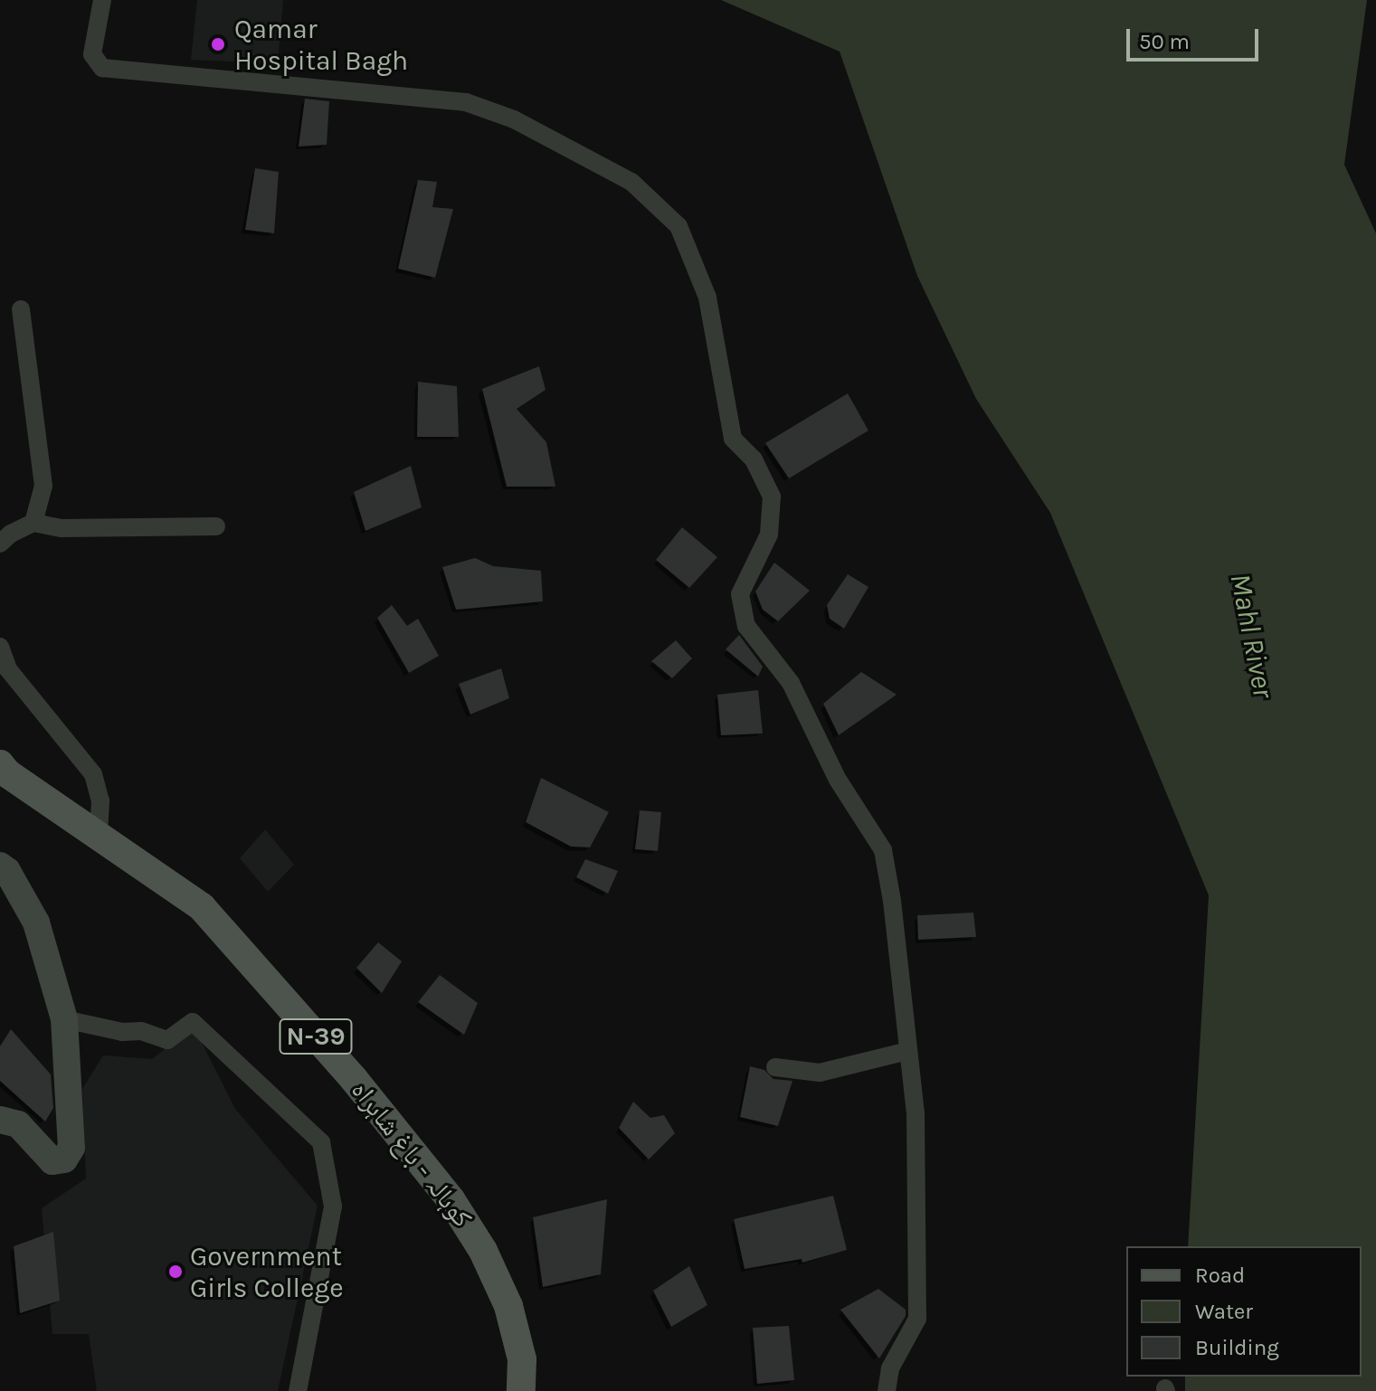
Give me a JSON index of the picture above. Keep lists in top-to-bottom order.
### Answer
{
  "streets": {
    "main road": ["N-39", "کوہالہ - باغ شاہراہ"]
  },
  "water": ["Mahl River"],
  "places": ["Qamar Hospital Bagh", "Government Girls College"],
  "legend": ["Road", "Water", "Building"],
  "scale_bar": "50 m"
}
